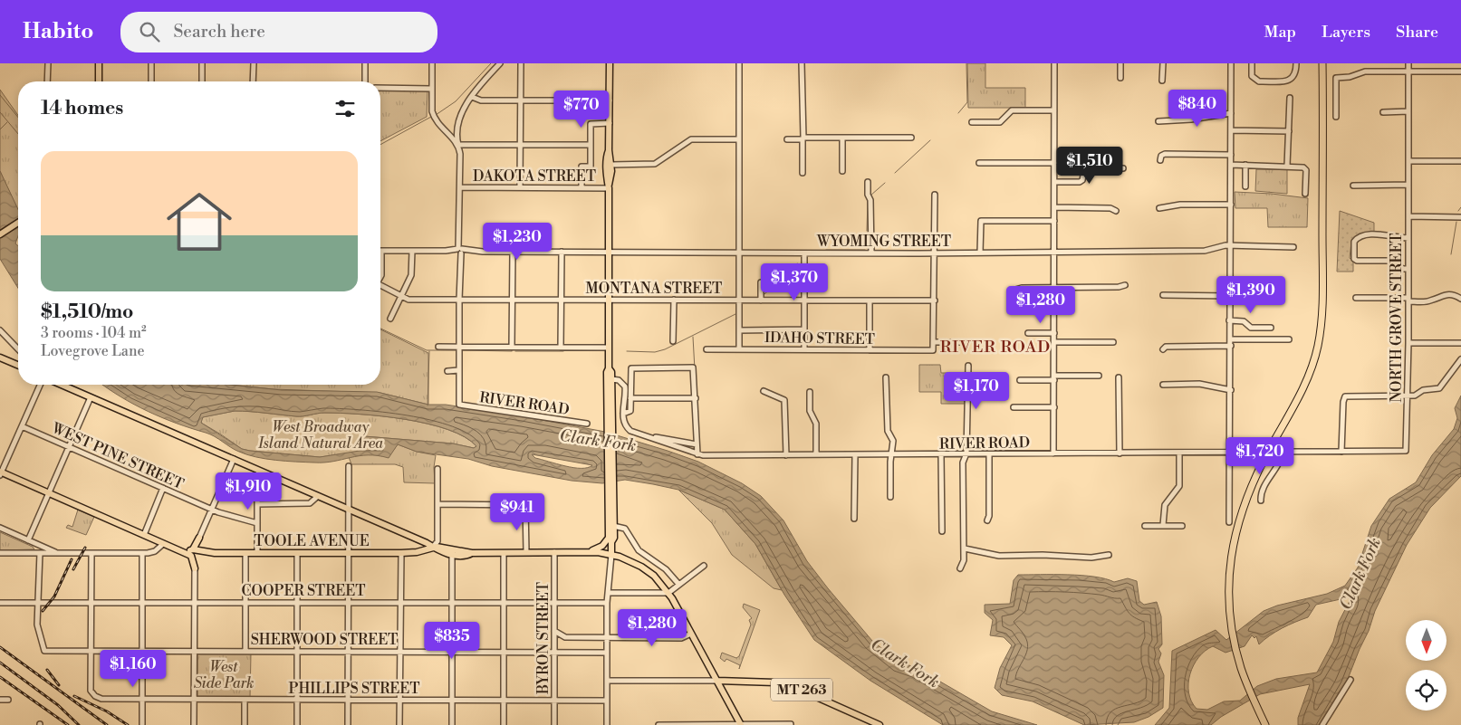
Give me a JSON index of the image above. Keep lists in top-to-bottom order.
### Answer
{
  "streets": {
    "main road": ["TOOLE AVENUE", "MT 263"],
    "street": [
      "DAKOTA STREET",
      "WYOMING STREET",
      "MONTANA STREET",
      "NORTH GROVE STREET",
      "IDAHO STREET",
      "RIVER ROAD",
      "WEST PINE STREET",
      "COOPER STREET",
      "BYRON STREET",
      "SHERWOOD STREET",
      "PHILLIPS STREET"
    ]
  },
  "crossings": [
    ["WYOMING STREET", "MONTANA STREET"],
    ["NORTH GROVE STREET", "RIVER ROAD"],
    ["COOPER STREET", "BYRON STREET"],
    ["COOPER STREET", "SHERWOOD STREET"],
    ["BYRON STREET", "SHERWOOD STREET"],
    ["BYRON STREET", "PHILLIPS STREET"],
    ["SHERWOOD STREET", "PHILLIPS STREET"]
  ],
  "districts": ["RIVER ROAD"],
  "water": ["Clark Fork"],
  "parks": ["West Broadway Island Natural Area", "West Side Park"],
  "north": "bottom",
  "page": {
    "header": "Habito",
    "search": "Search here",
    "nav": ["Map", "Layers", "Share"],
    "heading": "14 homes",
    "price": [
      "$840",
      "$770",
      "$1,510",
      "$1,230",
      "$1,370",
      "$1,390",
      "$1,280",
      "$1,170",
      "$1,720",
      "$1,910",
      "$941",
      "$1,280",
      "$835",
      "$1,160"
    ],
    "list": [
      {
        "name": "$1,510/mo",
        "note": "3 rooms · 104 m² · Lovegrove Lane"
      }
    ]
  }
}
